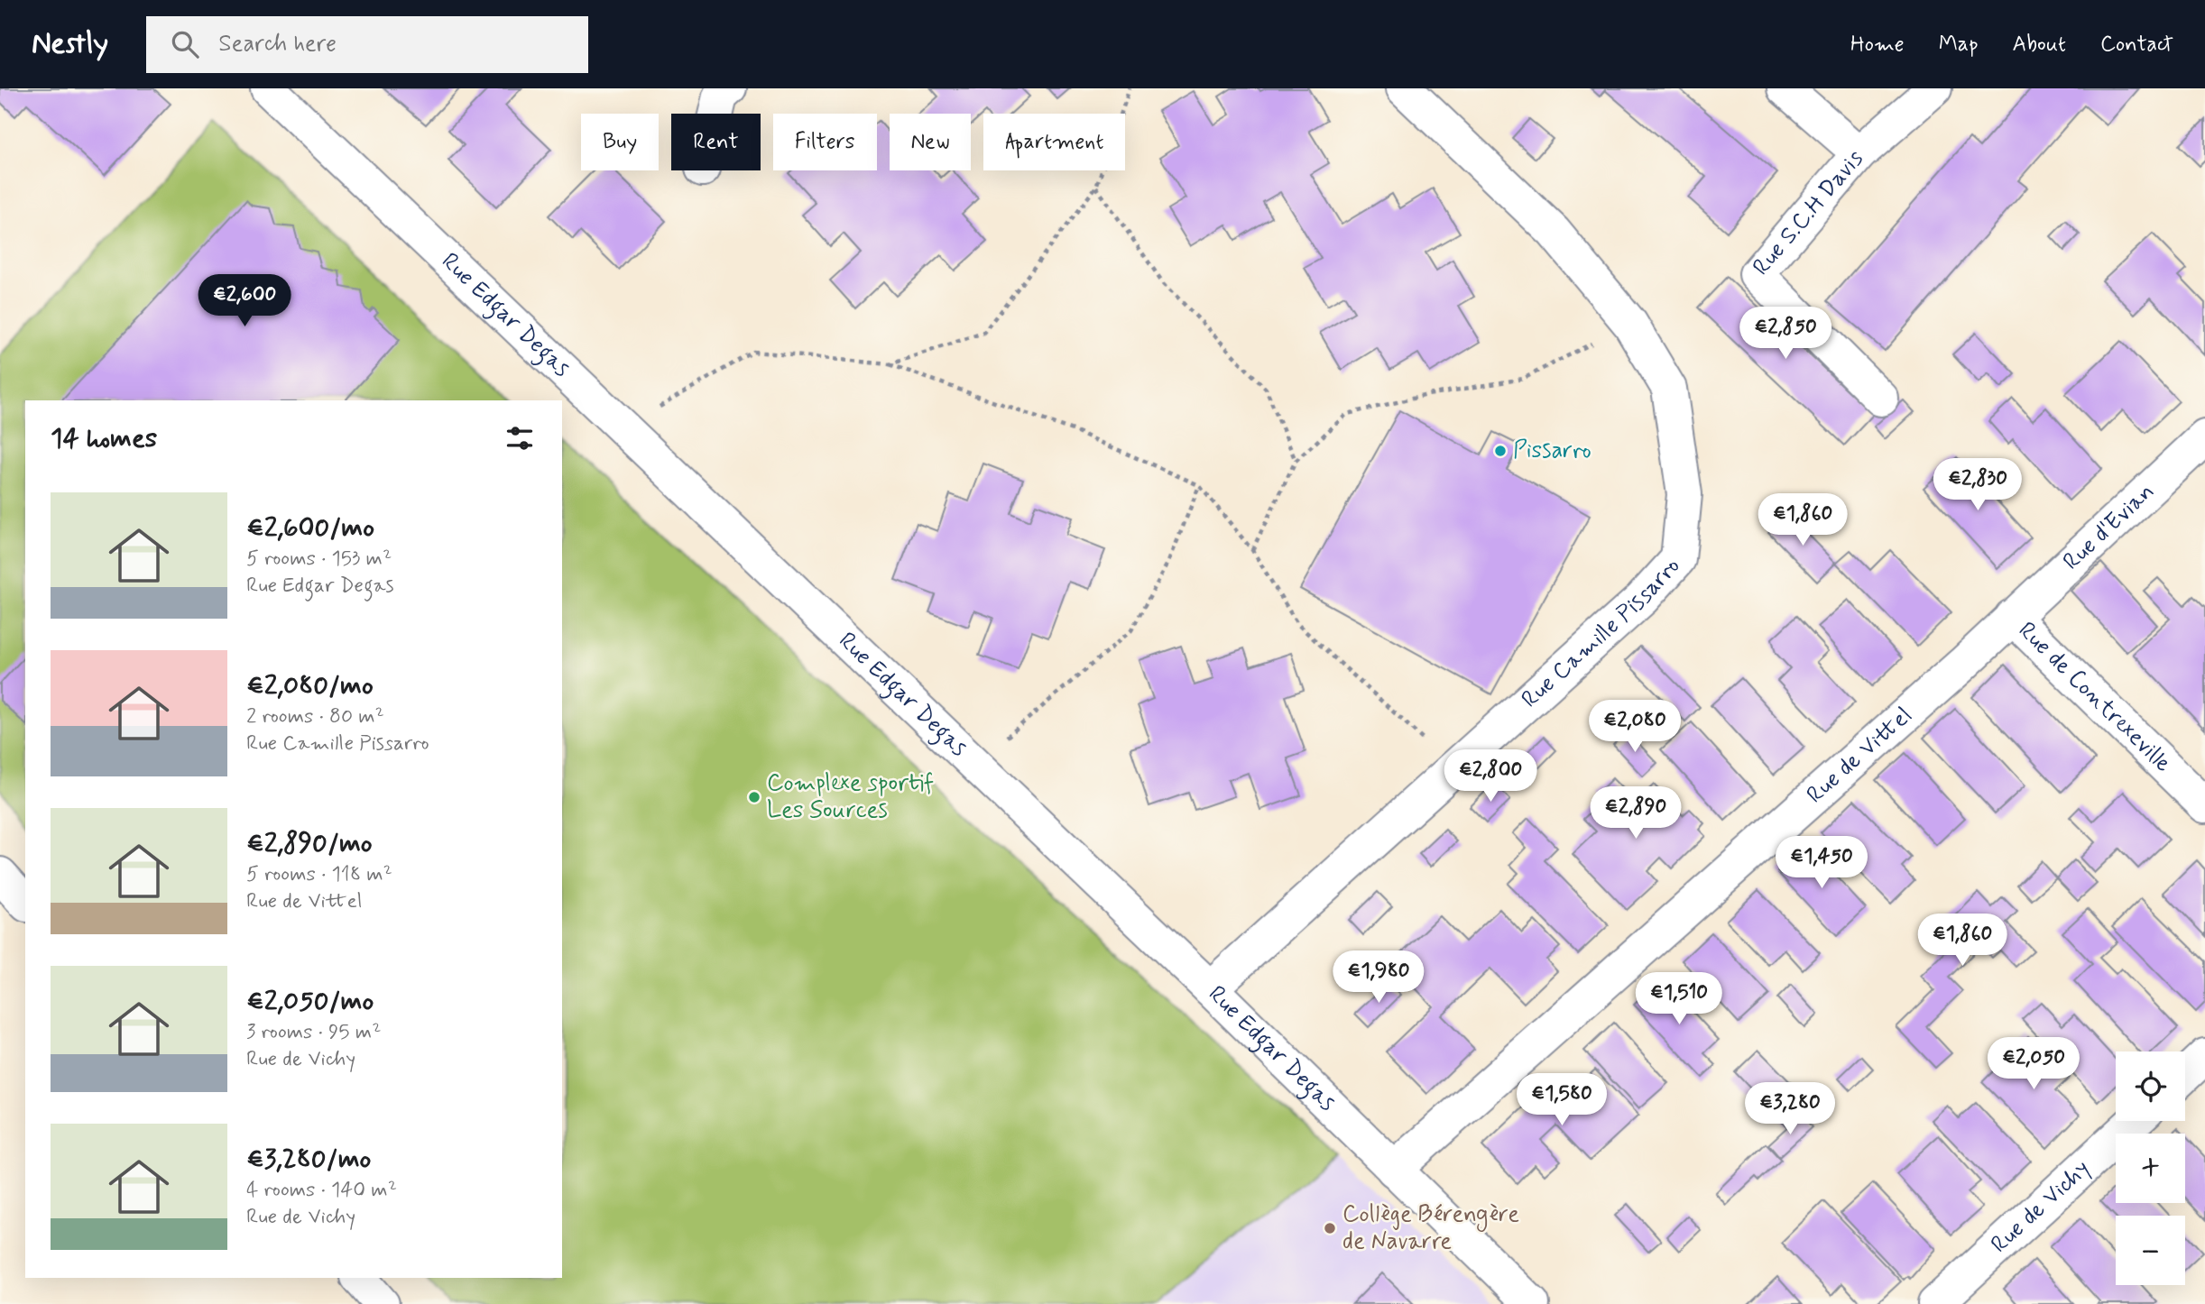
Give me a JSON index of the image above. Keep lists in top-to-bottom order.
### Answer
{
  "streets": {
    "street": [
      "Rue S.C.H Davis",
      "Rue Edgar Degas",
      "Rue d'Evian",
      "Rue Camille Pissarro",
      "Rue de Contrexeville",
      "Rue de Vittel",
      "Rue de Vichy"
    ]
  },
  "crossings": [
    ["Rue Edgar Degas", "Rue Camille Pissarro"],
    ["Rue Edgar Degas", "Rue de Vittel"],
    ["Rue d'Evian", "Rue de Contrexeville"],
    ["Rue d'Evian", "Rue de Vittel"],
    ["Rue de Contrexeville", "Rue de Vittel"]
  ],
  "places": ["Pissarro", "Complexe sportif Les Sources", "Collège Bérengère de Navarre"],
  "page": {
    "header": "Nestly",
    "search": "Search here",
    "nav": [
      "Home",
      "Map",
      "About",
      "Contact"
    ],
    "chip": [
      "Buy",
      "Rent",
      "Filters",
      "New",
      "Apartment"
    ],
    "price": [
      "€2,600",
      "€2,850",
      "€2,830",
      "€1,860",
      "€2,080",
      "€2,800",
      "€2,890",
      "€1,450",
      "€1,860",
      "€1,980",
      "€1,510",
      "€2,050",
      "€1,580",
      "€3,280"
    ],
    "heading": "14 homes",
    "list": [
      {
        "name": "€2,600/mo",
        "note": "5 rooms · 153 m² · Rue Edgar Degas"
      },
      {
        "name": "€2,080/mo",
        "note": "2 rooms · 80 m² · Rue Camille Pissarro"
      },
      {
        "name": "€2,890/mo",
        "note": "5 rooms · 118 m² · Rue de Vittel"
      },
      {
        "name": "€2,050/mo",
        "note": "3 rooms · 95 m² · Rue de Vichy"
      },
      {
        "name": "€3,280/mo",
        "note": "4 rooms · 140 m² · Rue de Vichy"
      }
    ],
    "map_buttons": ["+", "−"]
  }
}
